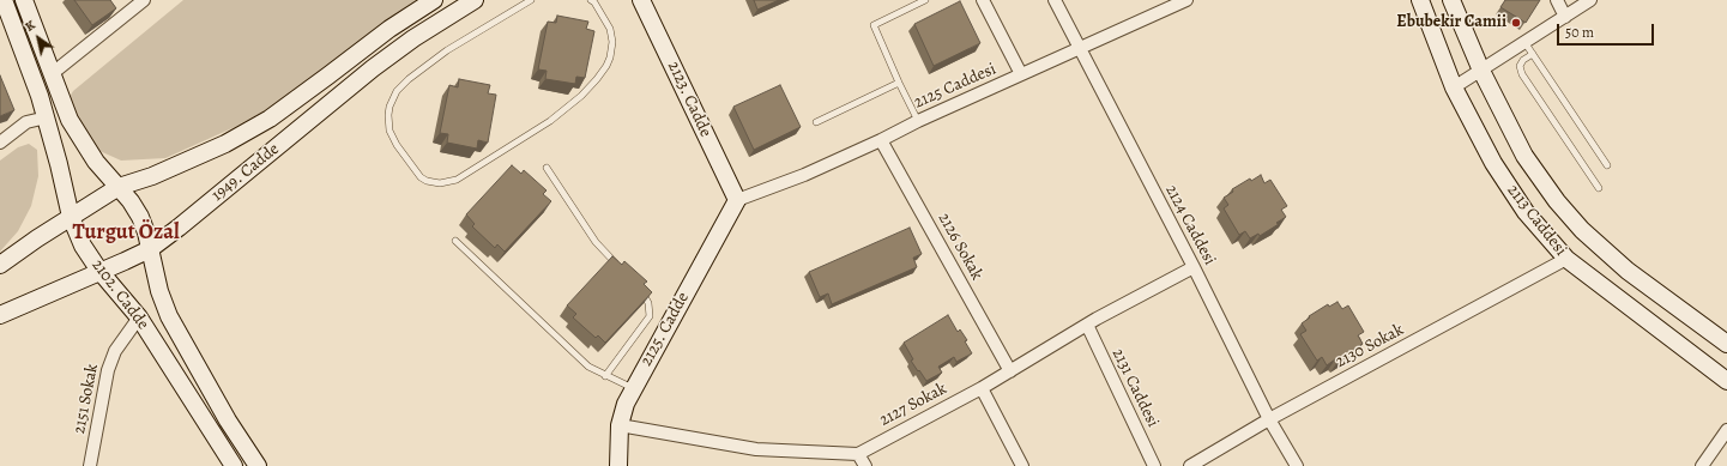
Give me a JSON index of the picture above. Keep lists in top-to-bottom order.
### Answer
{
  "streets": {
    "street": [
      "2125 Caddesi",
      "2123. Cadde",
      "1949. Cadde",
      "2113 Caddesi",
      "2124 Caddesi",
      "2126 Sokak",
      "2102. Cadde",
      "2125. Cadde",
      "2130 Sokak",
      "2131 Caddesi",
      "2151 Sokak",
      "2127 Sokak"
    ]
  },
  "crossings": [
    ["2125 Caddesi", "2123. Cadde"],
    ["2125 Caddesi", "2124 Caddesi"],
    ["2125 Caddesi", "2126 Sokak"],
    ["2125 Caddesi", "2125. Cadde"],
    ["2123. Cadde", "2125. Cadde"],
    ["1949. Cadde", "2102. Cadde"],
    ["2113 Caddesi", "2130 Sokak"],
    ["2124 Caddesi", "2130 Sokak"],
    ["2124 Caddesi", "2127 Sokak"],
    ["2126 Sokak", "2127 Sokak"],
    ["2102. Cadde", "2151 Sokak"],
    ["2131 Caddesi", "2127 Sokak"]
  ],
  "districts": ["Turgut Özal"],
  "places": ["Ebubekir Camii"],
  "scale_bar": "50 m",
  "north": "top left"
}
